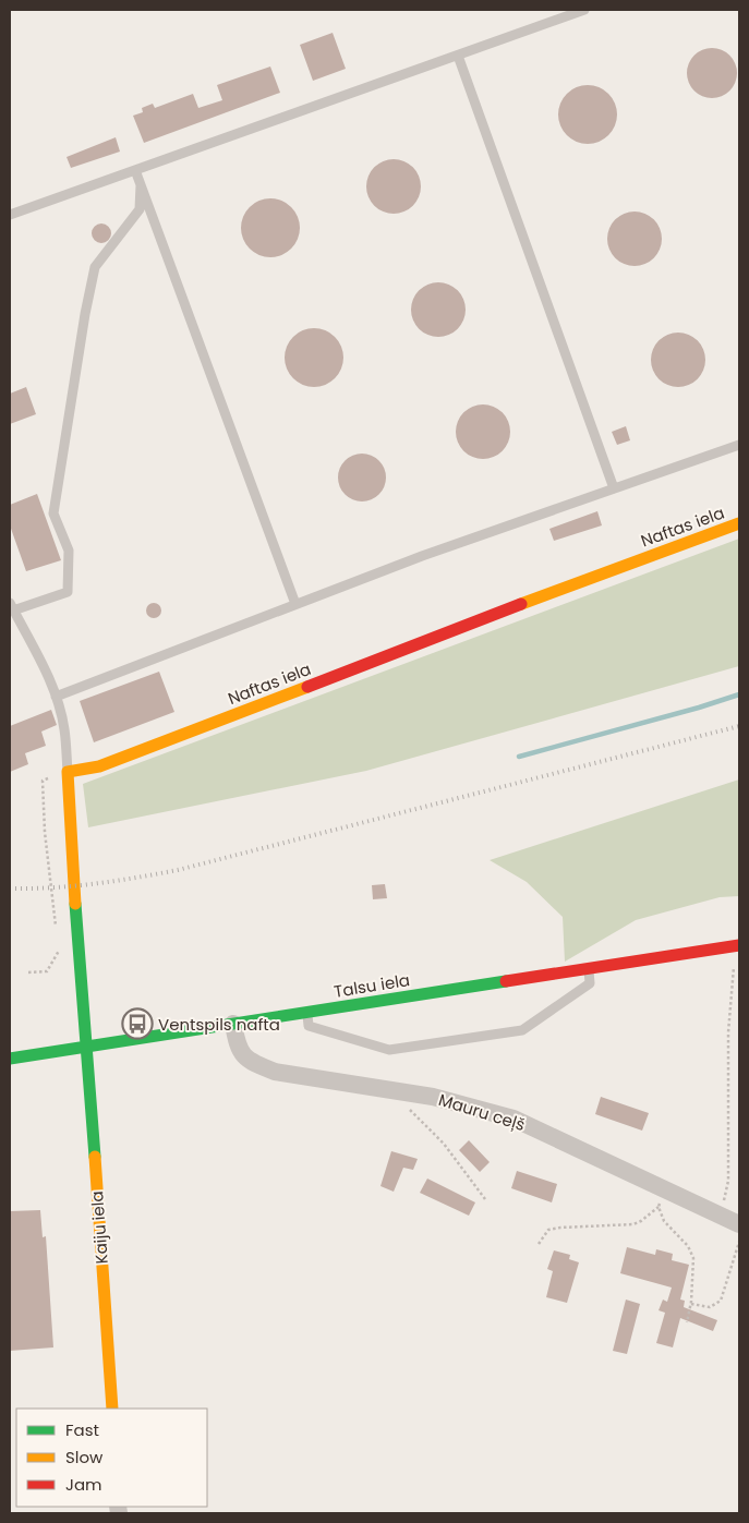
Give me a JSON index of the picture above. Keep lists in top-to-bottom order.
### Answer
{
  "streets": {
    "street": [
      "Naftas iela",
      "Talsu iela",
      "Mauru ceļš",
      "Kaiju iela"
    ]
  },
  "crossings": [
    ["Talsu iela", "Mauru ceļš"],
    ["Talsu iela", "Kaiju iela"]
  ],
  "places": {
    "bus stop": ["Ventspils nafta"]
  },
  "legend": ["Fast", "Slow", "Jam"]
}
